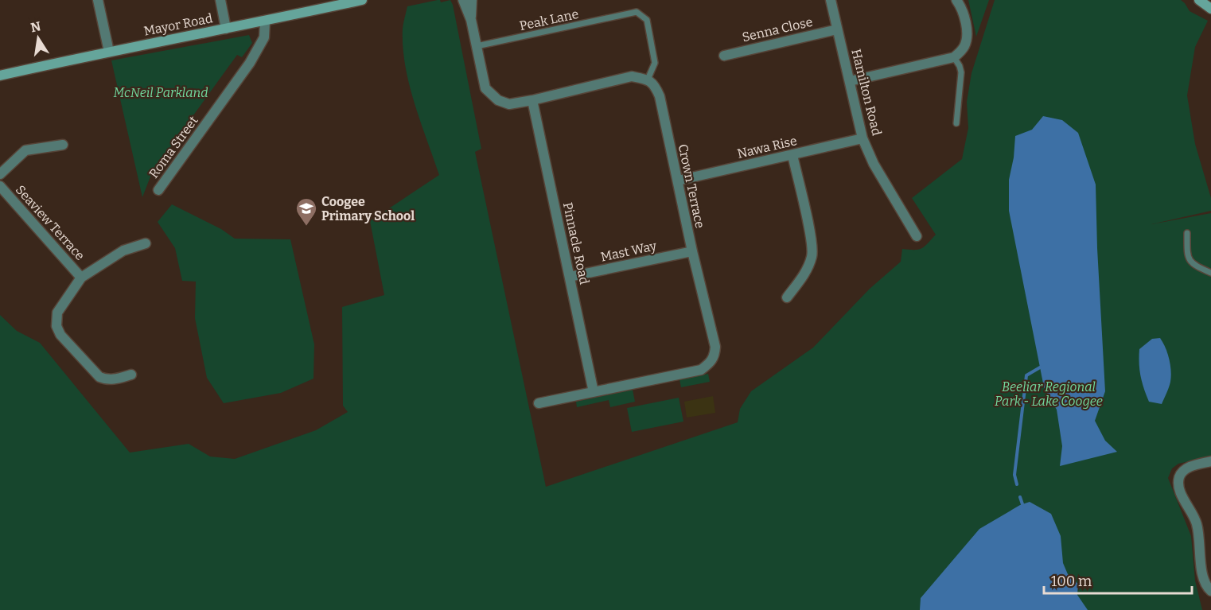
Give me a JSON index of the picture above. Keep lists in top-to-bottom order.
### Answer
{
  "streets": {
    "main road": ["Mayor Road"],
    "street": [
      "Senna Close",
      "Hamilton Road",
      "Roma Street",
      "Nawa Rise",
      "Crown Terrace",
      "Seaview Terrace",
      "Pinnacle Road",
      "Mast Way"
    ],
    "lane": ["Peak Lane"]
  },
  "crossings": [
    ["Peak Lane", "Crown Terrace"],
    ["Mayor Road", "Roma Street"],
    ["Senna Close", "Hamilton Road"],
    ["Hamilton Road", "Nawa Rise"],
    ["Nawa Rise", "Crown Terrace"],
    ["Crown Terrace", "Pinnacle Road"],
    ["Crown Terrace", "Mast Way"],
    ["Pinnacle Road", "Mast Way"]
  ],
  "parks": ["McNeil Parkland", "Beeliar Regional Park - Lake Coogee"],
  "places": {
    "school or university": ["Coogee Primary School"]
  },
  "scale_bar": "100 m",
  "north": "top"
}
